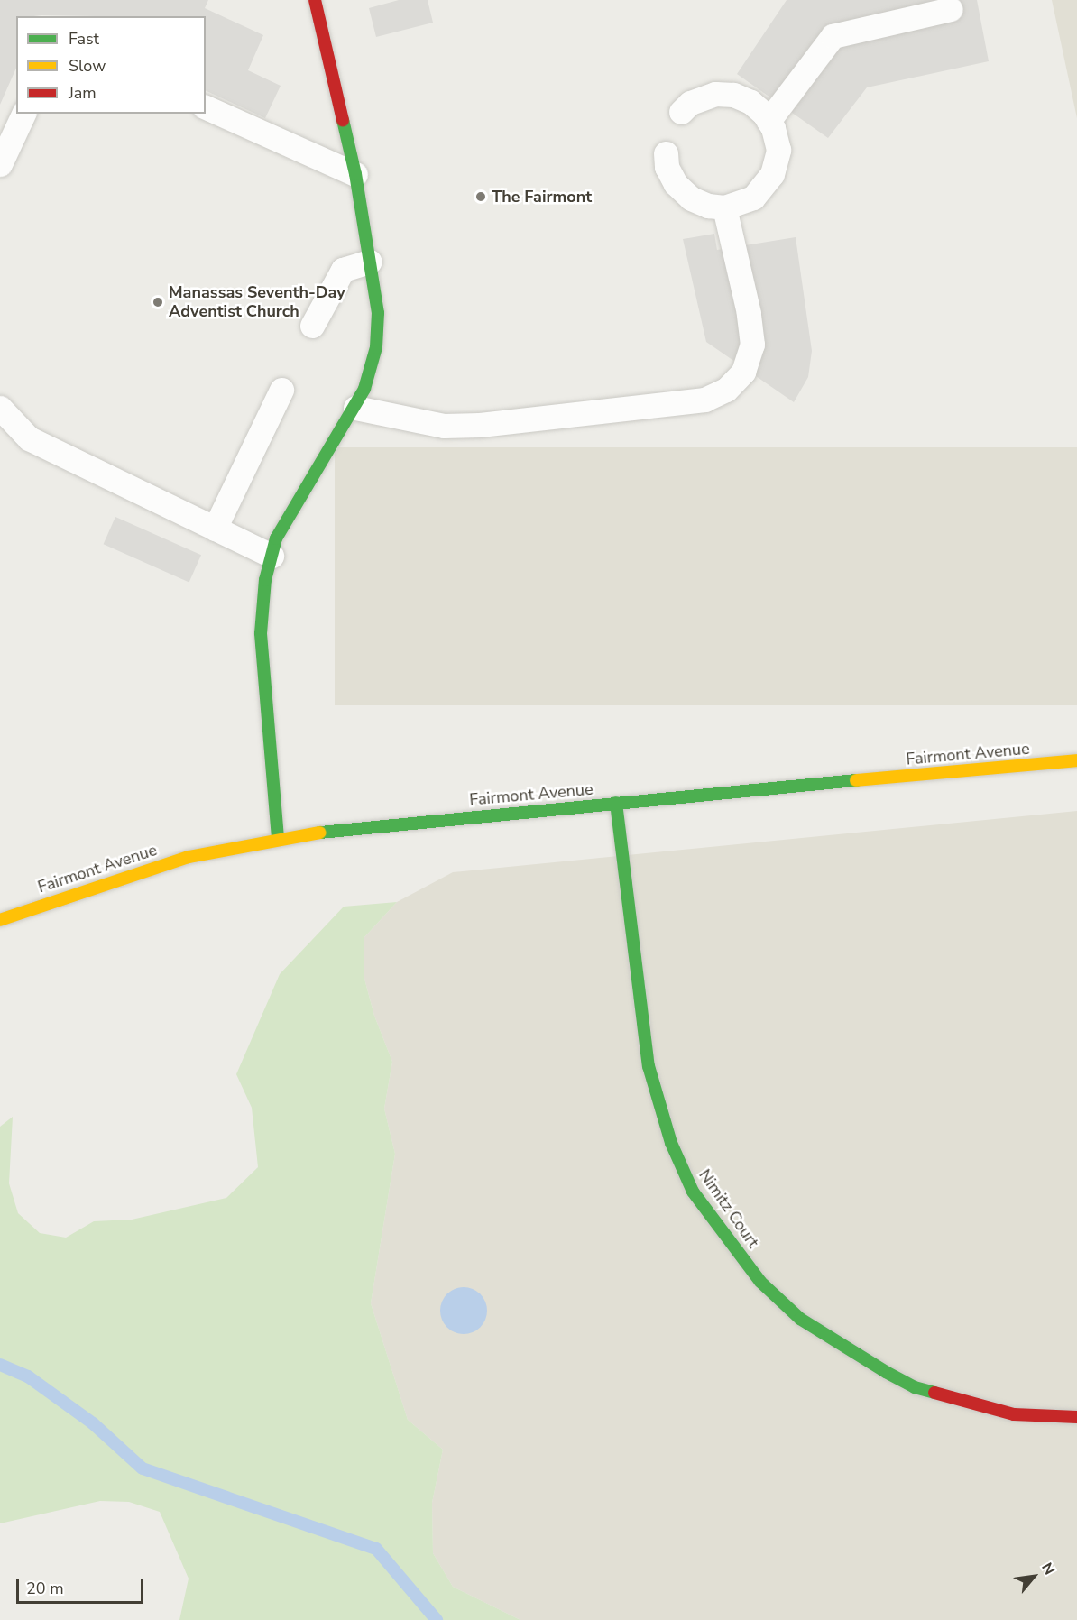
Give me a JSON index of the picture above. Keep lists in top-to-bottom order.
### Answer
{
  "streets": {
    "street": ["Fairmont Avenue", "Nimitz Court"]
  },
  "crossings": [
    ["Fairmont Avenue", "Nimitz Court"]
  ],
  "places": ["The Fairmont", "Manassas Seventh-Day Adventist Church"],
  "legend": ["Fast", "Slow", "Jam"],
  "scale_bar": "20 m",
  "north": "top right"
}
